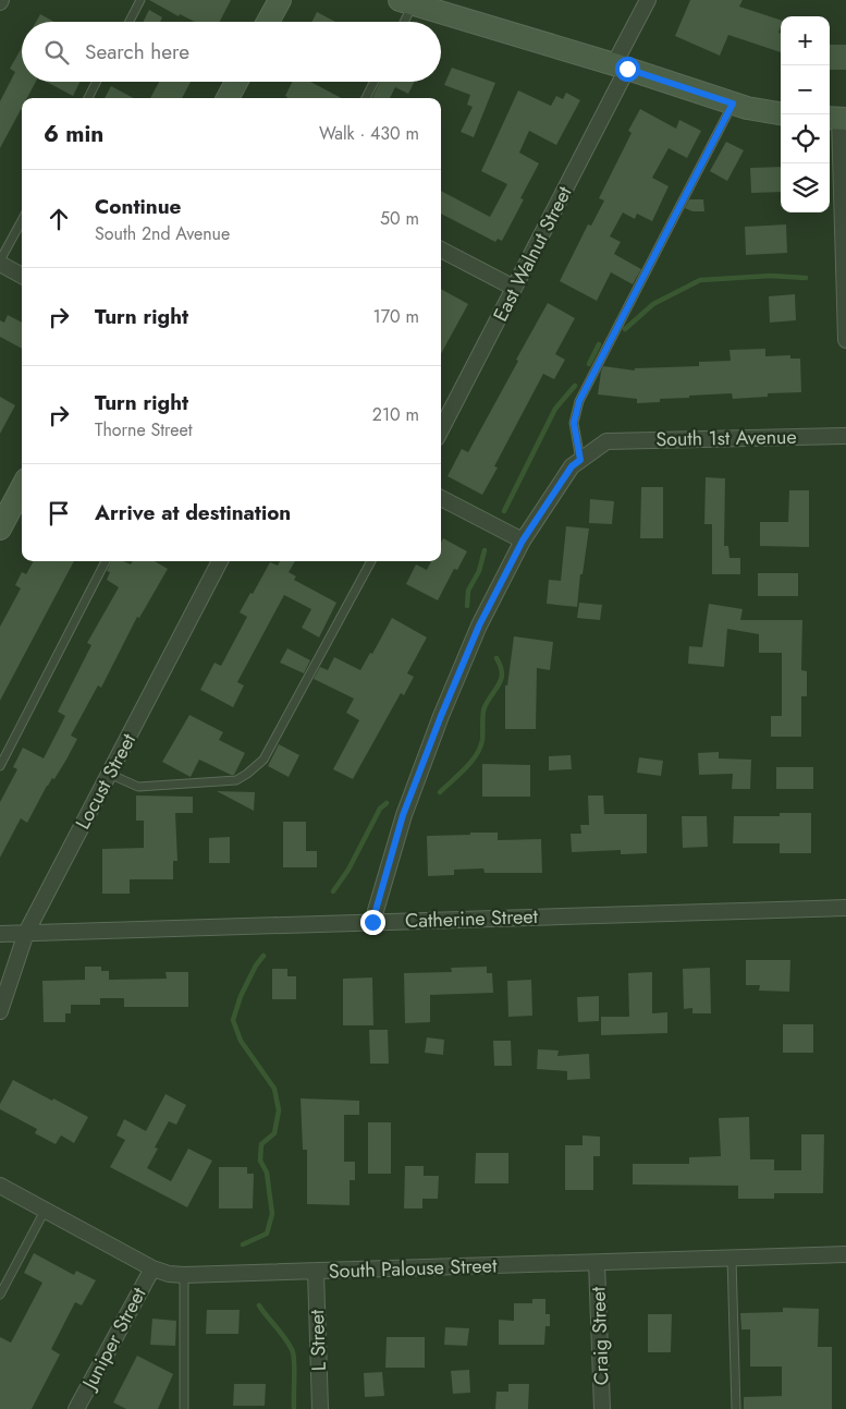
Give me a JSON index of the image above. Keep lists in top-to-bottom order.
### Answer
{
  "streets": {
    "street": [
      "East Walnut Street",
      "South 1st Avenue",
      "Locust Street",
      "Catherine Street",
      "South Palouse Street",
      "Craig Street",
      "Juniper Street",
      "L Street"
    ]
  },
  "crossings": [
    ["Locust Street", "Catherine Street"],
    ["South Palouse Street", "Craig Street"],
    ["South Palouse Street", "Juniper Street"],
    ["South Palouse Street", "L Street"]
  ],
  "page": {
    "map_buttons": ["+", "−"],
    "search": "Search here",
    "heading": ["6 min", "Walk · 430 m"],
    "list": [
      ["Continue", "South 2nd Avenue", "50 m"],
      ["Turn right", "170 m"],
      ["Turn right", "Thorne Street", "210 m"],
      "Arrive at destination"
    ]
  }
}
